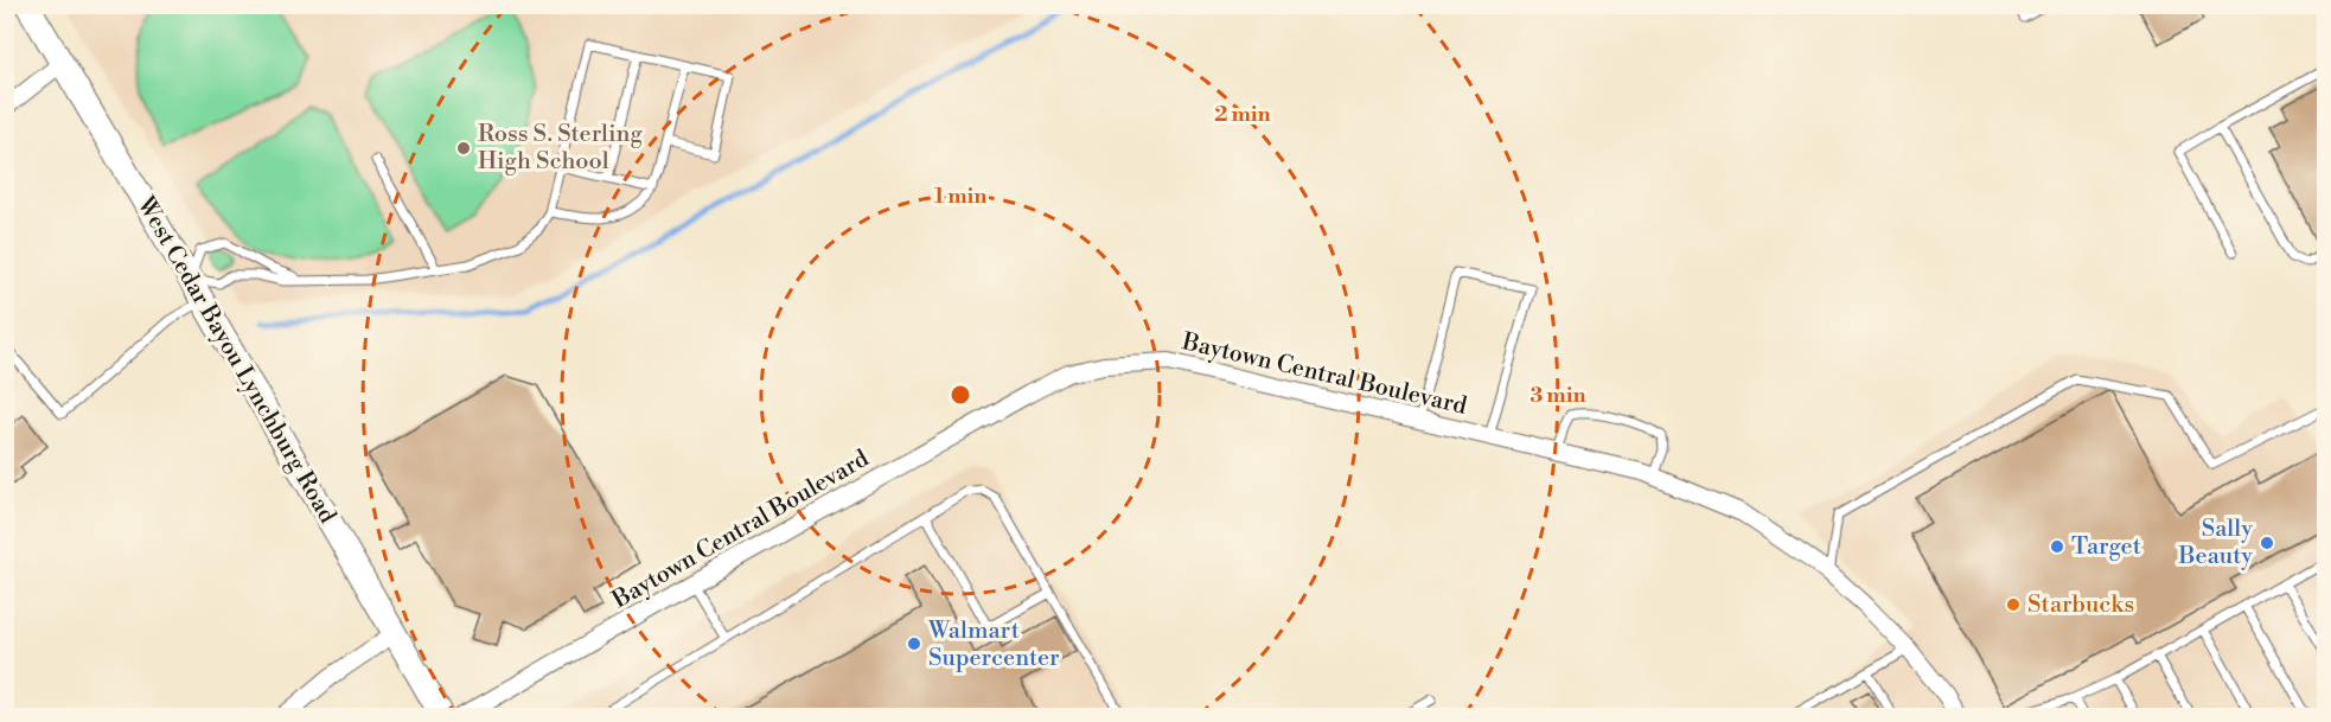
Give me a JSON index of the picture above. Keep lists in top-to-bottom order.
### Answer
{
  "streets": {
    "main road": ["West Cedar Bayou Lynchburg Road"],
    "street": ["Baytown Central Boulevard"]
  },
  "places": [
    "Ross S. Sterling High School",
    "Sally Beauty",
    "Target",
    "Starbucks",
    "Walmart Supercenter"
  ],
  "rings": ["2 min", "1 min", "3 min"]
}
